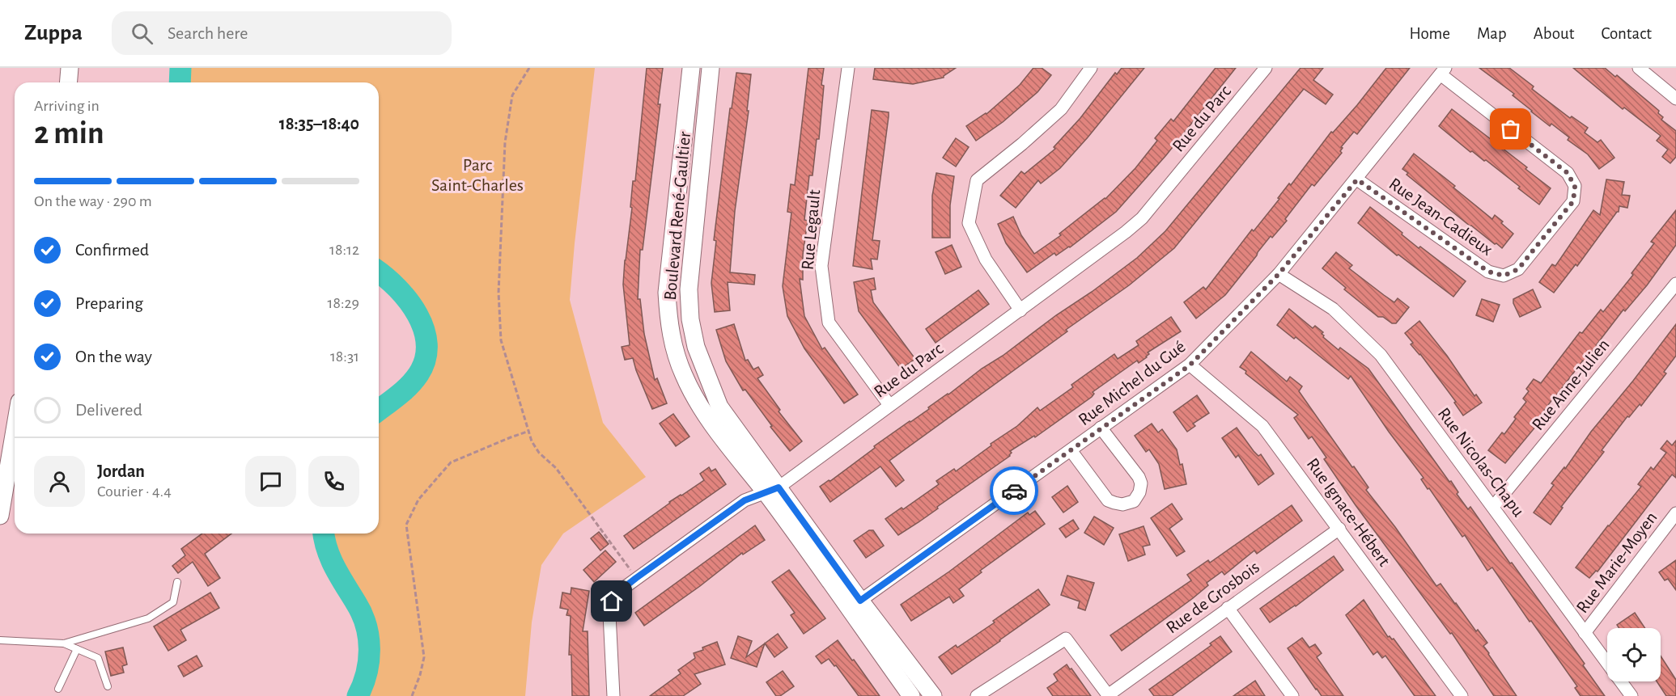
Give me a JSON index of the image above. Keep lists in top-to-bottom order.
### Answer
{
  "streets": {
    "street": [
      "Rue du Parc",
      "Boulevard René-Gaultier",
      "Rue Jean-Cadieux",
      "Rue Legault",
      "Rue Michel du Gué",
      "Rue Anne-Julien",
      "Rue Nicolas-Chapu",
      "Rue Ignace-Hébert",
      "Rue Marie-Moyen",
      "Rue de Grosbois"
    ]
  },
  "crossings": [
    ["Rue du Parc", "Boulevard René-Gaultier"],
    ["Rue du Parc", "Rue Legault"],
    ["Boulevard René-Gaultier", "Rue Michel du Gué"],
    ["Rue Jean-Cadieux", "Rue Michel du Gué"],
    ["Rue Michel du Gué", "Rue Nicolas-Chapu"],
    ["Rue Michel du Gué", "Rue Ignace-Hébert"],
    ["Rue Anne-Julien", "Rue Nicolas-Chapu"],
    ["Rue Nicolas-Chapu", "Rue Marie-Moyen"],
    ["Rue Ignace-Hébert", "Rue de Grosbois"]
  ],
  "parks": ["Parc Saint-Charles"],
  "page": {
    "header": "Zuppa",
    "search": "Search here",
    "nav": [
      "Home",
      "Map",
      "About",
      "Contact"
    ],
    "heading": ["2 min", "Arriving in", "18:35–18:40"],
    "panel": ["Jordan", "Courier · 4.4"],
    "bar": "On the way · 290 m",
    "list": [
      ["Confirmed", "18:12"],
      ["Preparing", "18:29"],
      ["On the way", "18:31"],
      "Delivered"
    ]
  }
}
